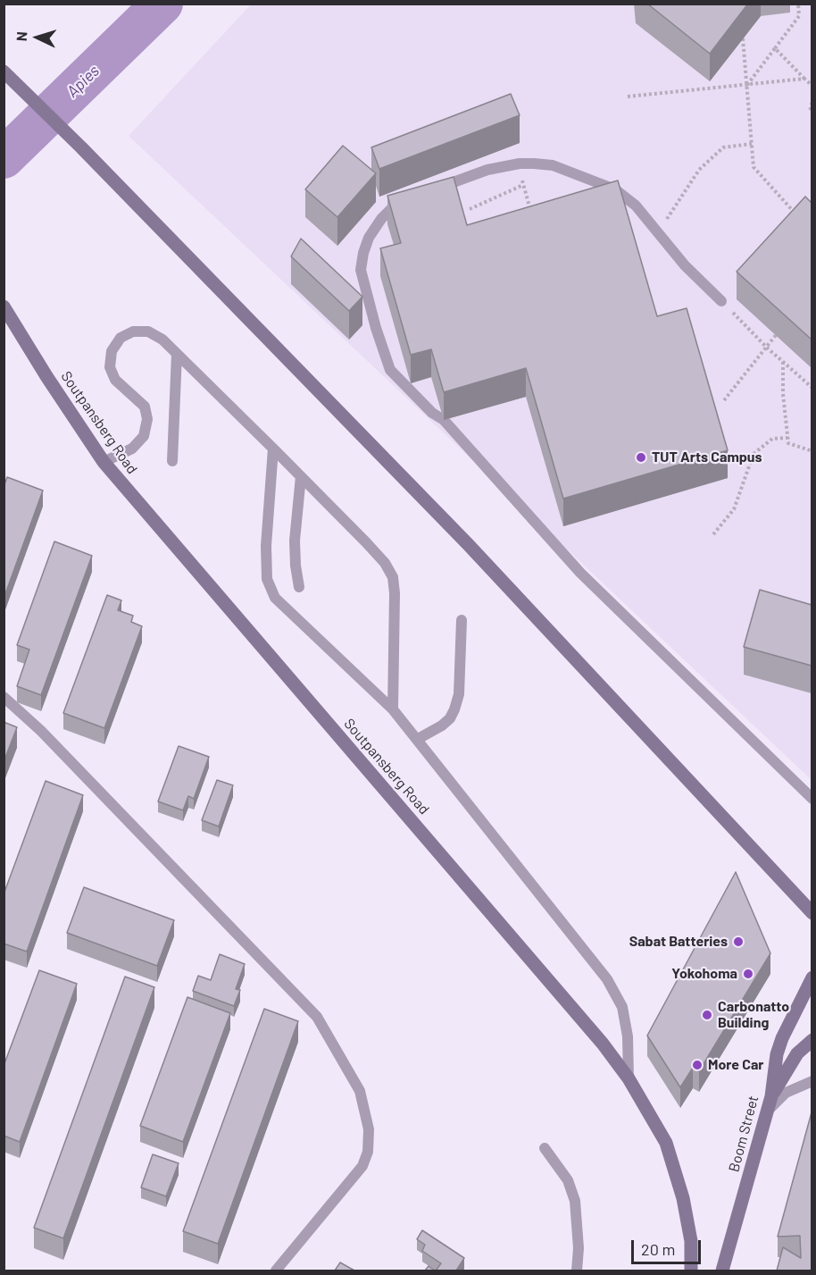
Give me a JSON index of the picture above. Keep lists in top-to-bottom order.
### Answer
{
  "streets": {
    "main road": ["Soutpansberg Road", "Boom Street"]
  },
  "water": ["Apies"],
  "places": [
    "TUT Arts Campus",
    "Sabat Batteries",
    "Yokohoma",
    "Carbonatto Building",
    "More Car"
  ],
  "scale_bar": "20 m",
  "north": "left"
}
